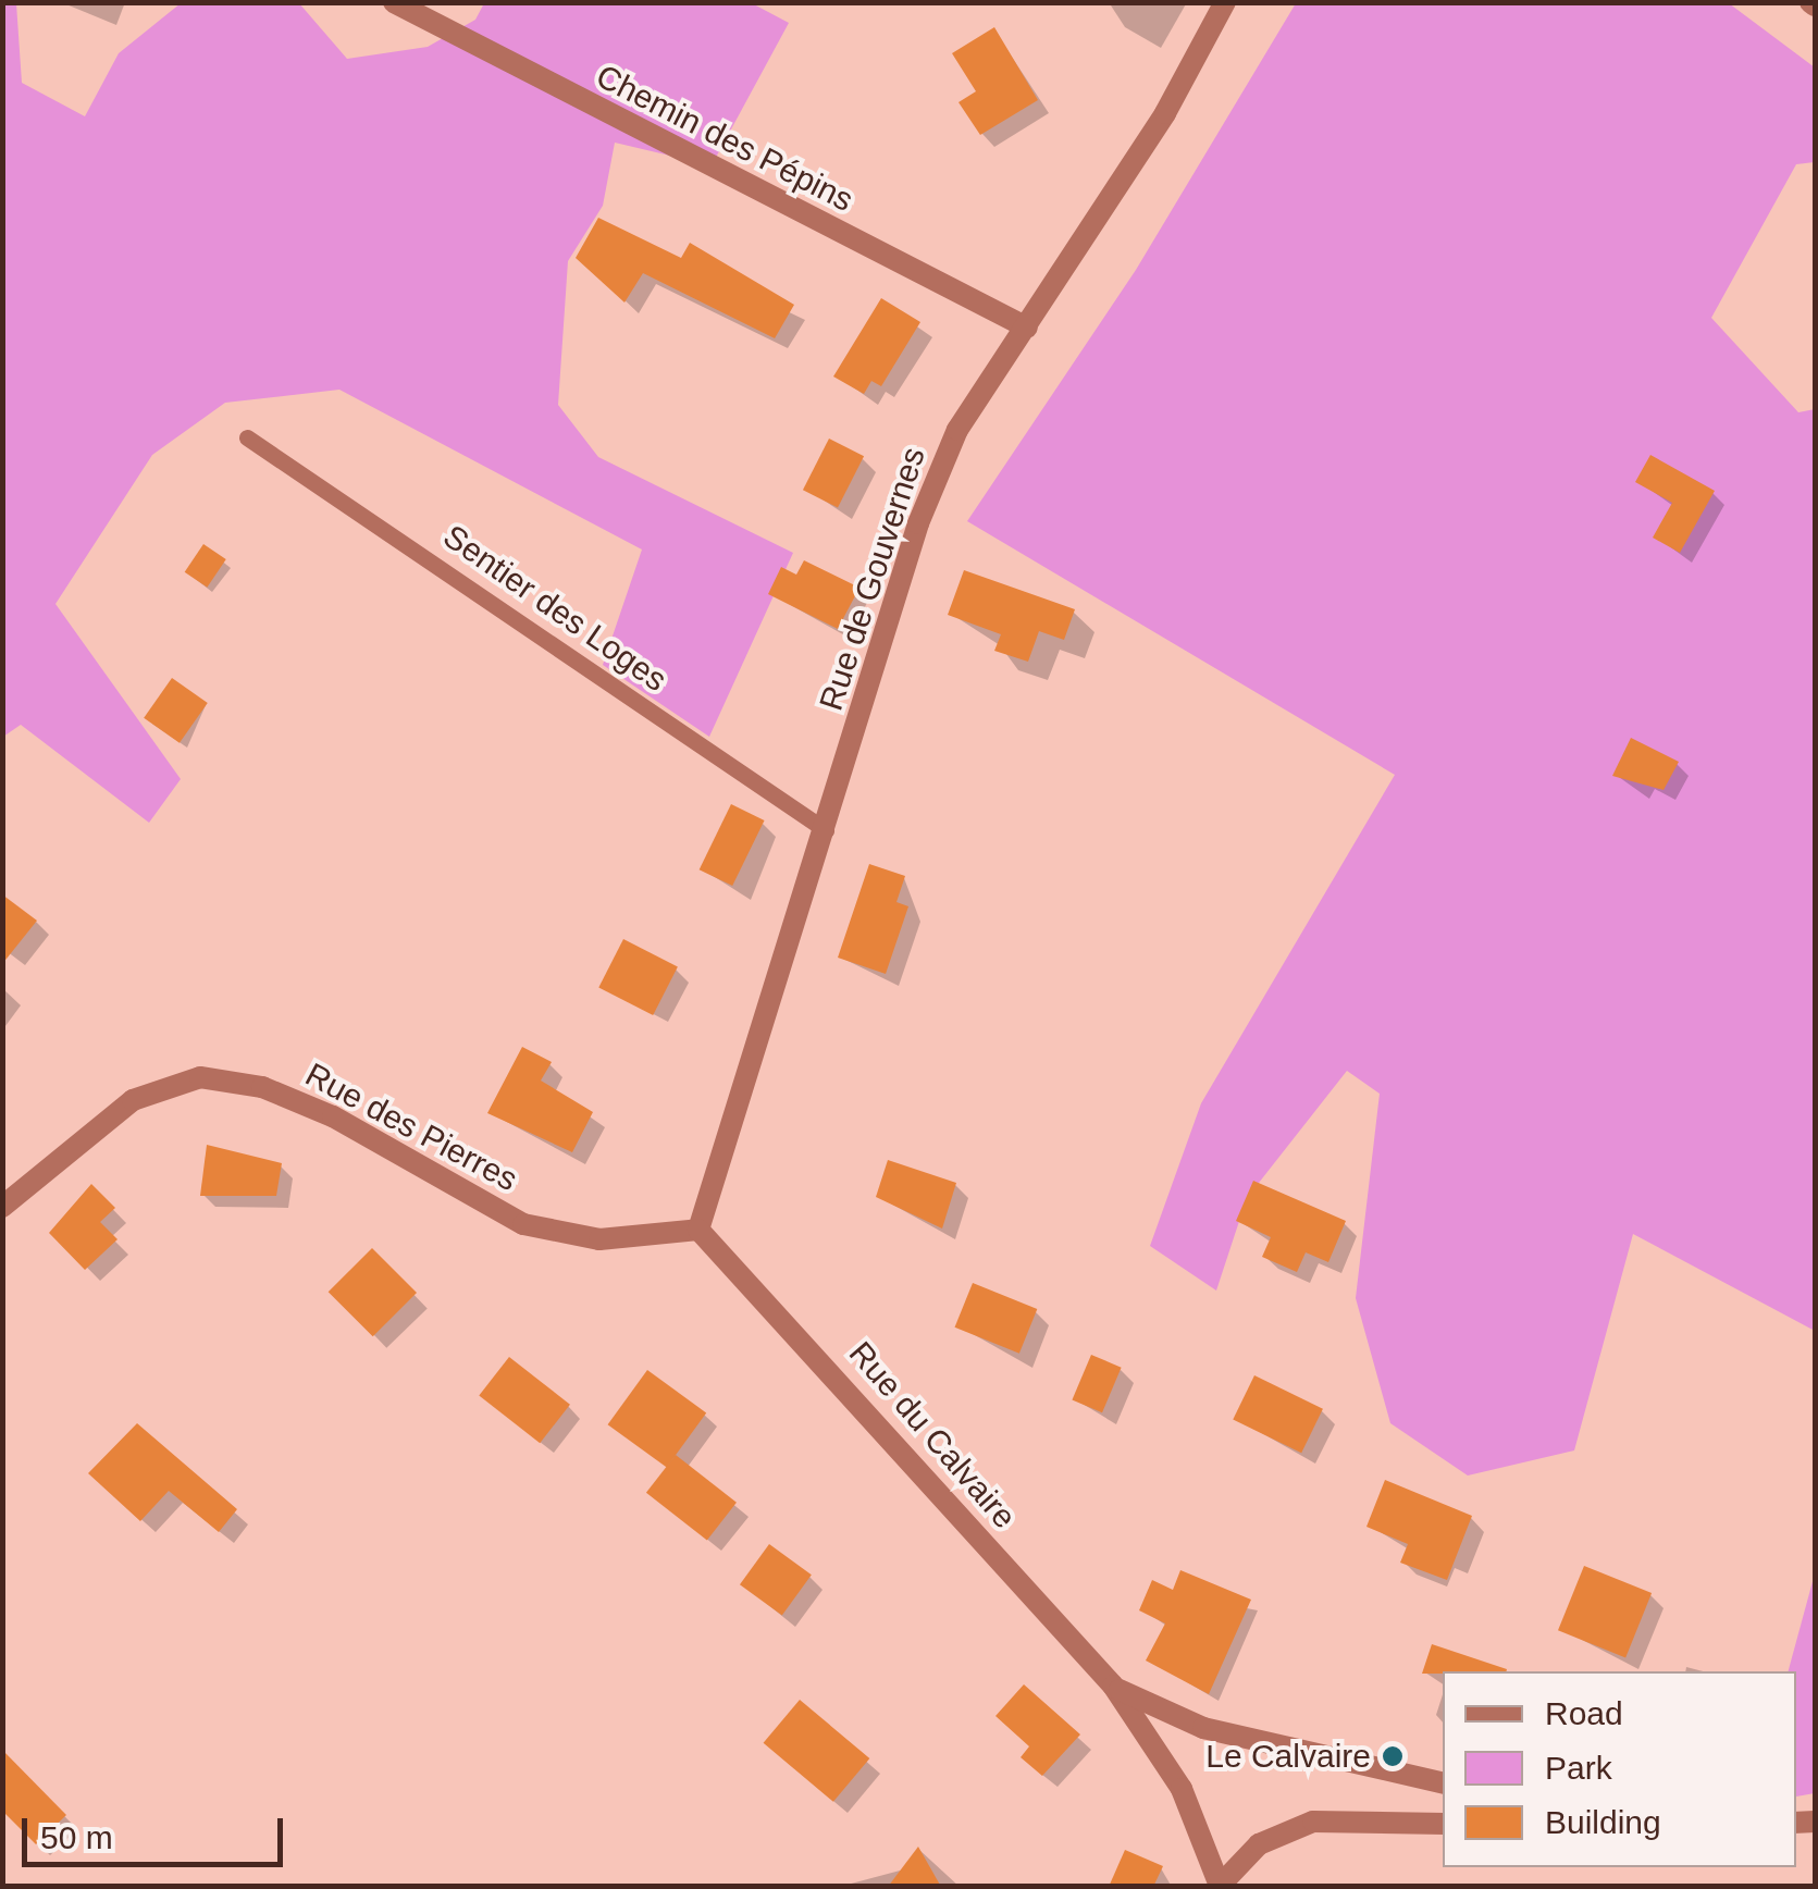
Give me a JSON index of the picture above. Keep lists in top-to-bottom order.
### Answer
{
  "streets": {
    "street": [
      "Chemin des Pépins",
      "Rue de Gouvernes",
      "Rue des Pierres",
      "Rue du Calvaire"
    ],
    "lane": ["Sentier des Loges"]
  },
  "crossings": [
    ["Chemin des Pépins", "Rue de Gouvernes"],
    ["Rue de Gouvernes", "Sentier des Loges"],
    ["Rue de Gouvernes", "Rue des Pierres"],
    ["Rue de Gouvernes", "Rue du Calvaire"],
    ["Rue des Pierres", "Rue du Calvaire"]
  ],
  "places": ["Le Calvaire"],
  "legend": ["Road", "Park", "Building"],
  "scale_bar": "50 m"
}
